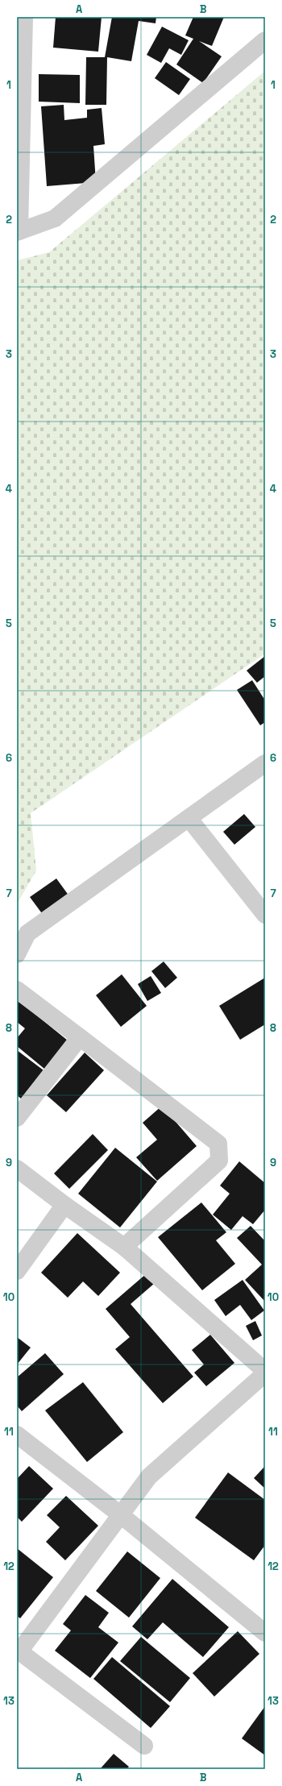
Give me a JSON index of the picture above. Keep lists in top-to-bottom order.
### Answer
{
  "grid": {
    "columns": ["A", "B"],
    "rows": [
      "1",
      "2",
      "3",
      "4",
      "5",
      "6",
      "7",
      "8",
      "9",
      "10",
      "11",
      "12",
      "13"
    ]
  }
}
